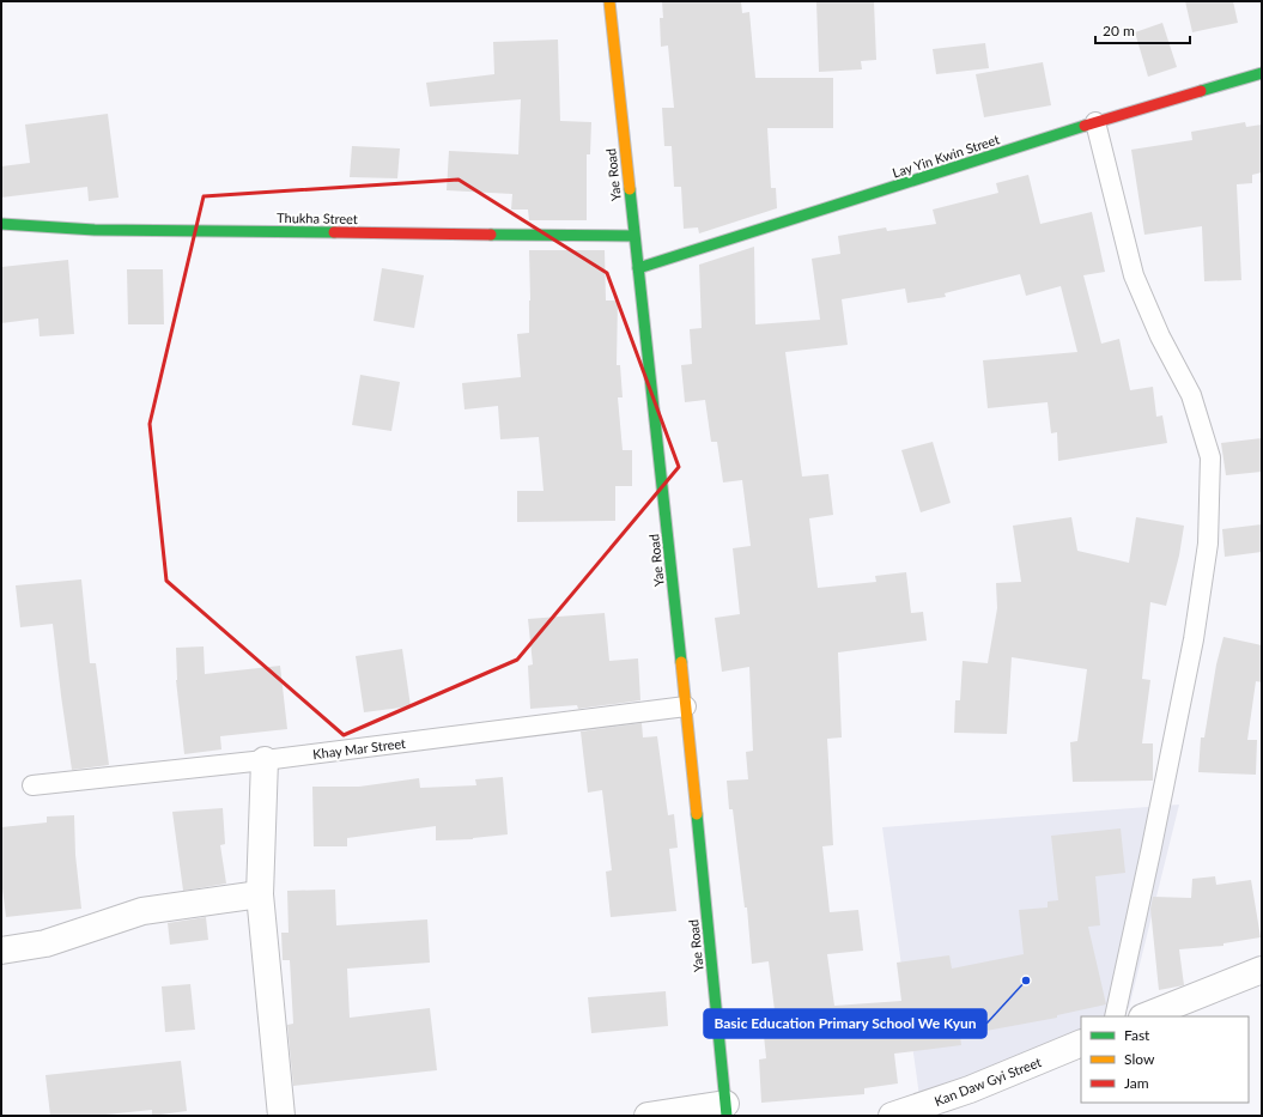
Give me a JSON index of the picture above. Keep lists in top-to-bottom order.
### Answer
{
  "streets": {
    "street": [
      "Lay Yin Kwin Street",
      "Yae Road",
      "Thukha Street",
      "Kan Daw Gyi Street"
    ],
    "lane": ["Khay Mar Street"]
  },
  "crossings": [
    ["Lay Yin Kwin Street", "Yae Road"],
    ["Yae Road", "Thukha Street"],
    ["Yae Road", "Khay Mar Street"]
  ],
  "places": ["Basic Education Primary School We Kyun"],
  "legend": ["Fast", "Slow", "Jam"],
  "scale_bar": "20 m"
}
